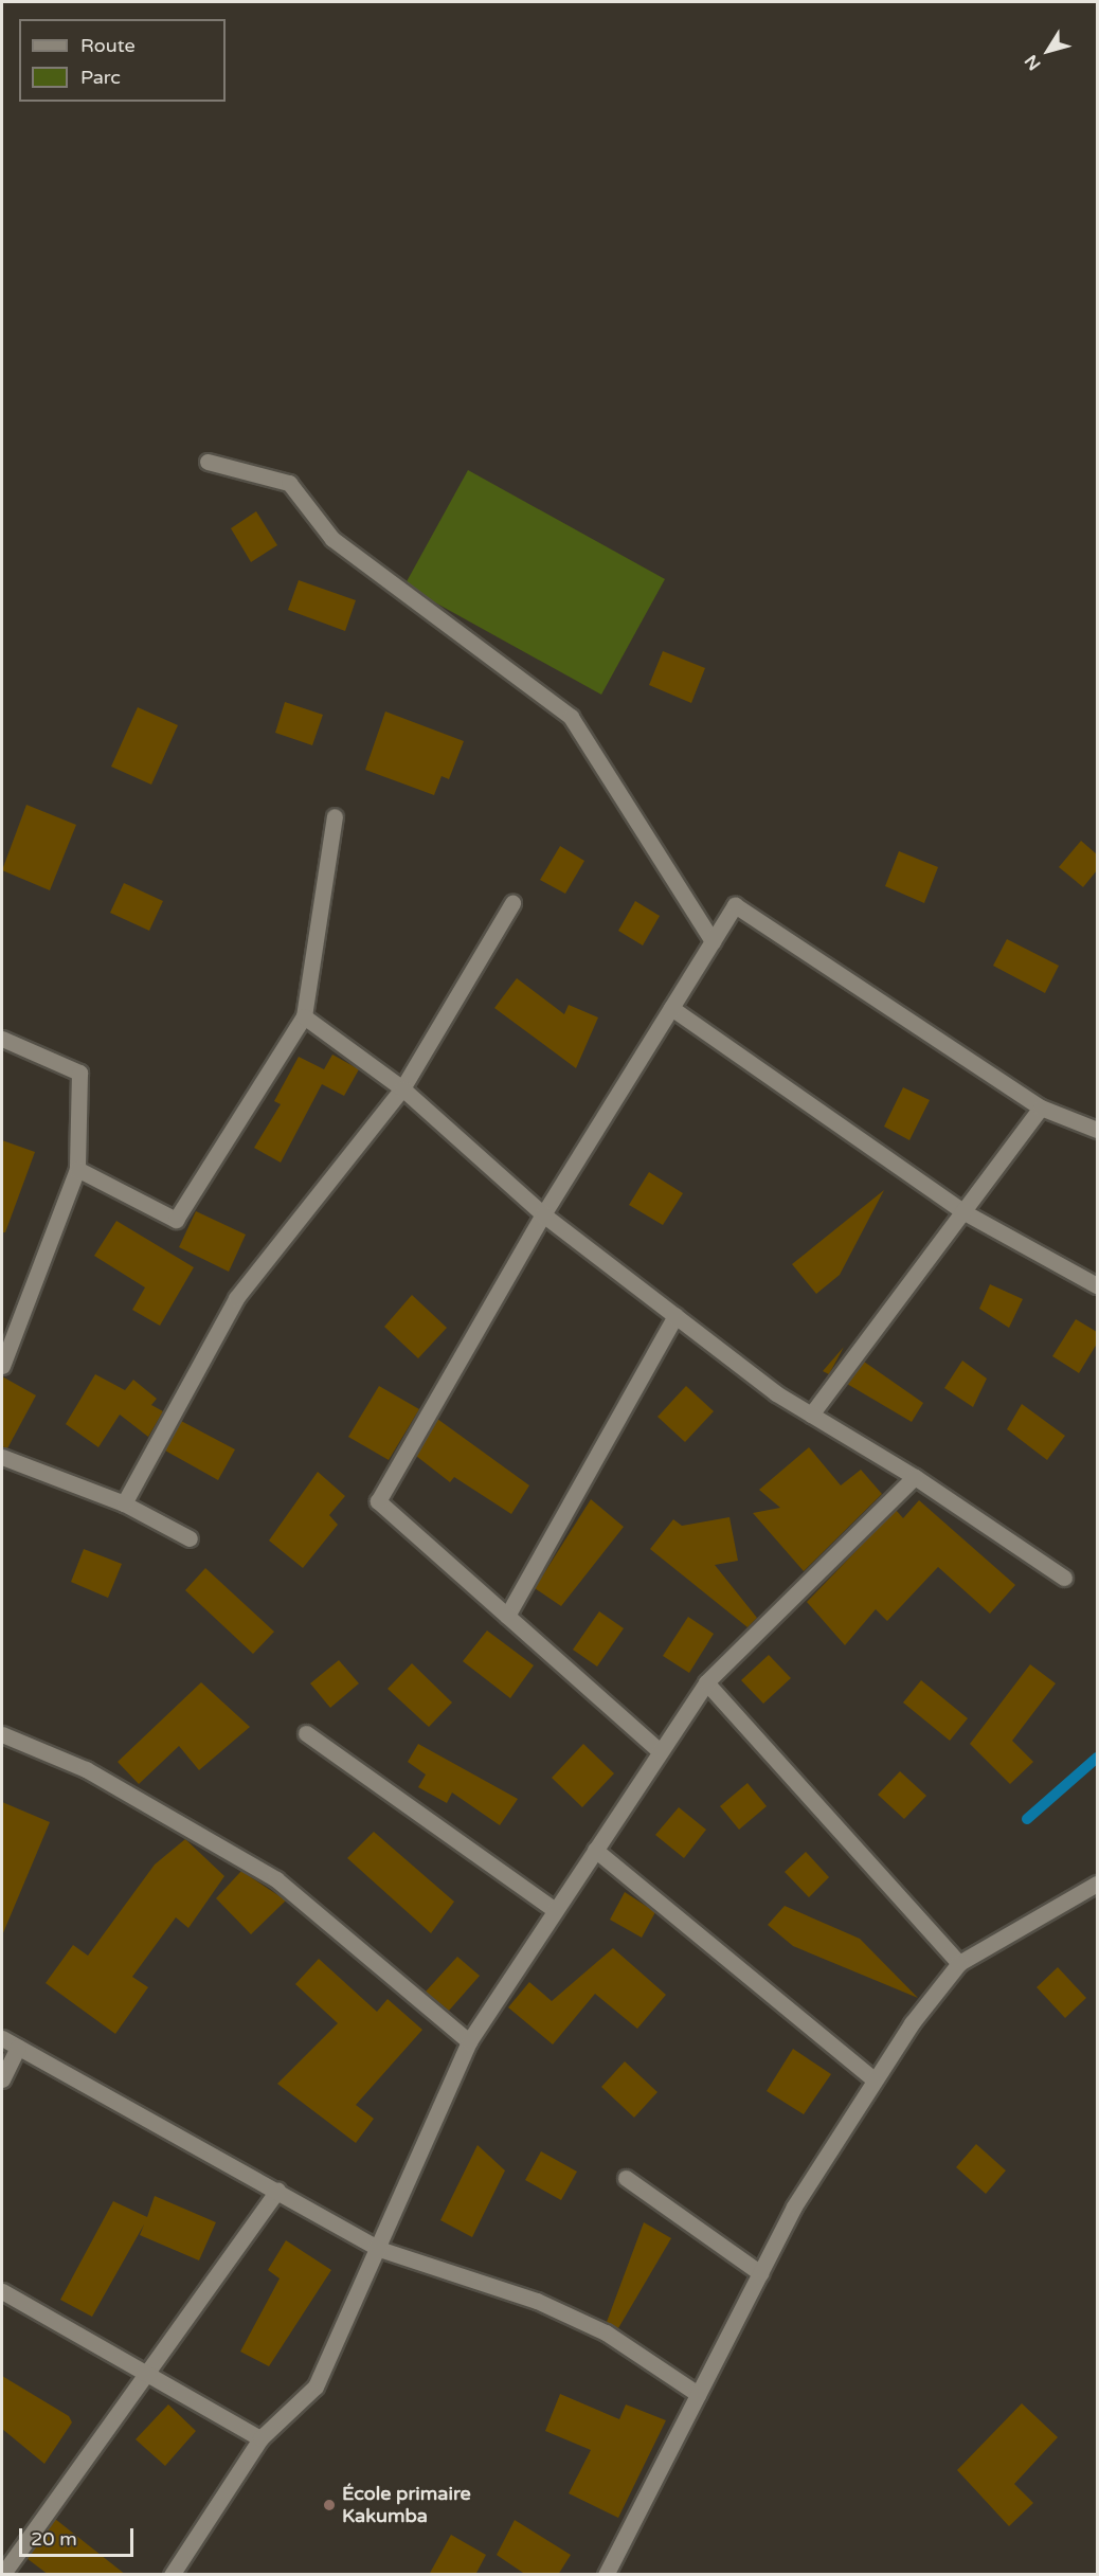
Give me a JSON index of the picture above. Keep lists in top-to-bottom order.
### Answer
{
  "places": ["École primaire Kakumba"],
  "legend": ["Route", "Parc"],
  "scale_bar": "20 m",
  "north": "bottom left"
}
